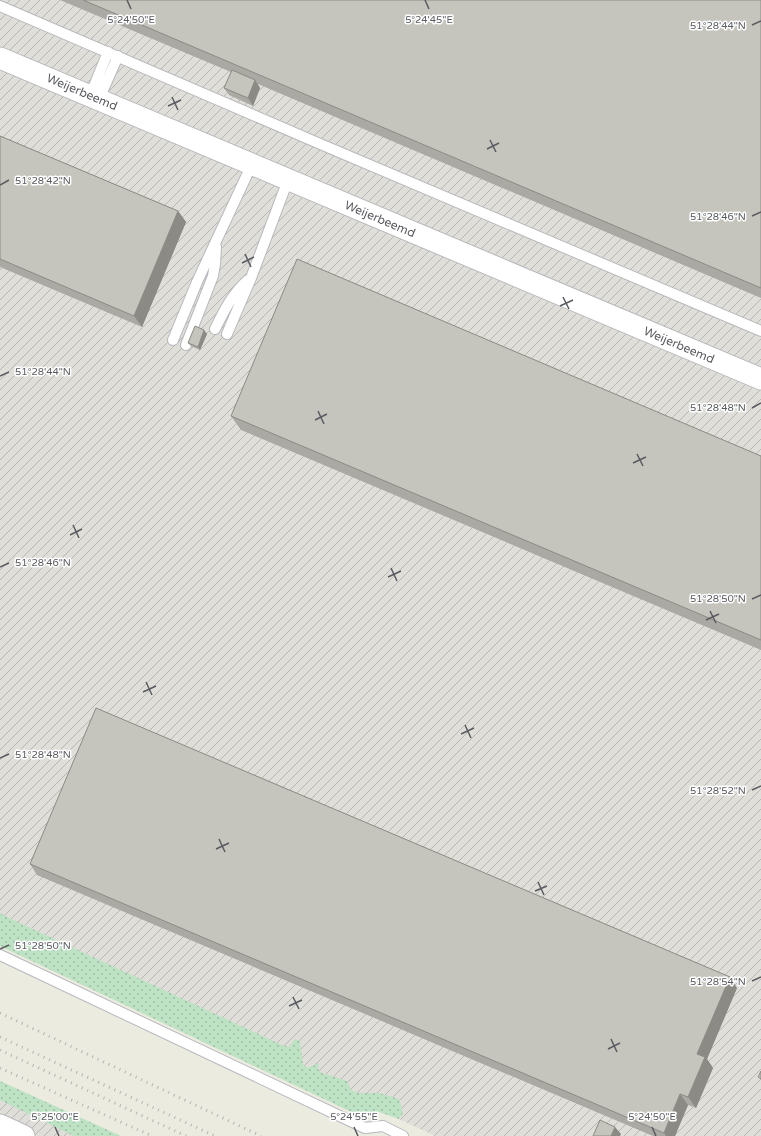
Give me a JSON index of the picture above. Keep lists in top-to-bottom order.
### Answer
{
  "streets": {
    "street": ["Weijerbeemd"]
  },
  "coordinates": [
    "5°24'50\"E",
    "5°24'45\"E",
    "51°28'44\"N",
    "51°28'42\"N",
    "51°28'46\"N",
    "51°28'48\"N",
    "51°28'50\"N",
    "51°28'52\"N",
    "51°28'54\"N",
    "5°25'00\"E",
    "5°24'55\"E"
  ]
}
